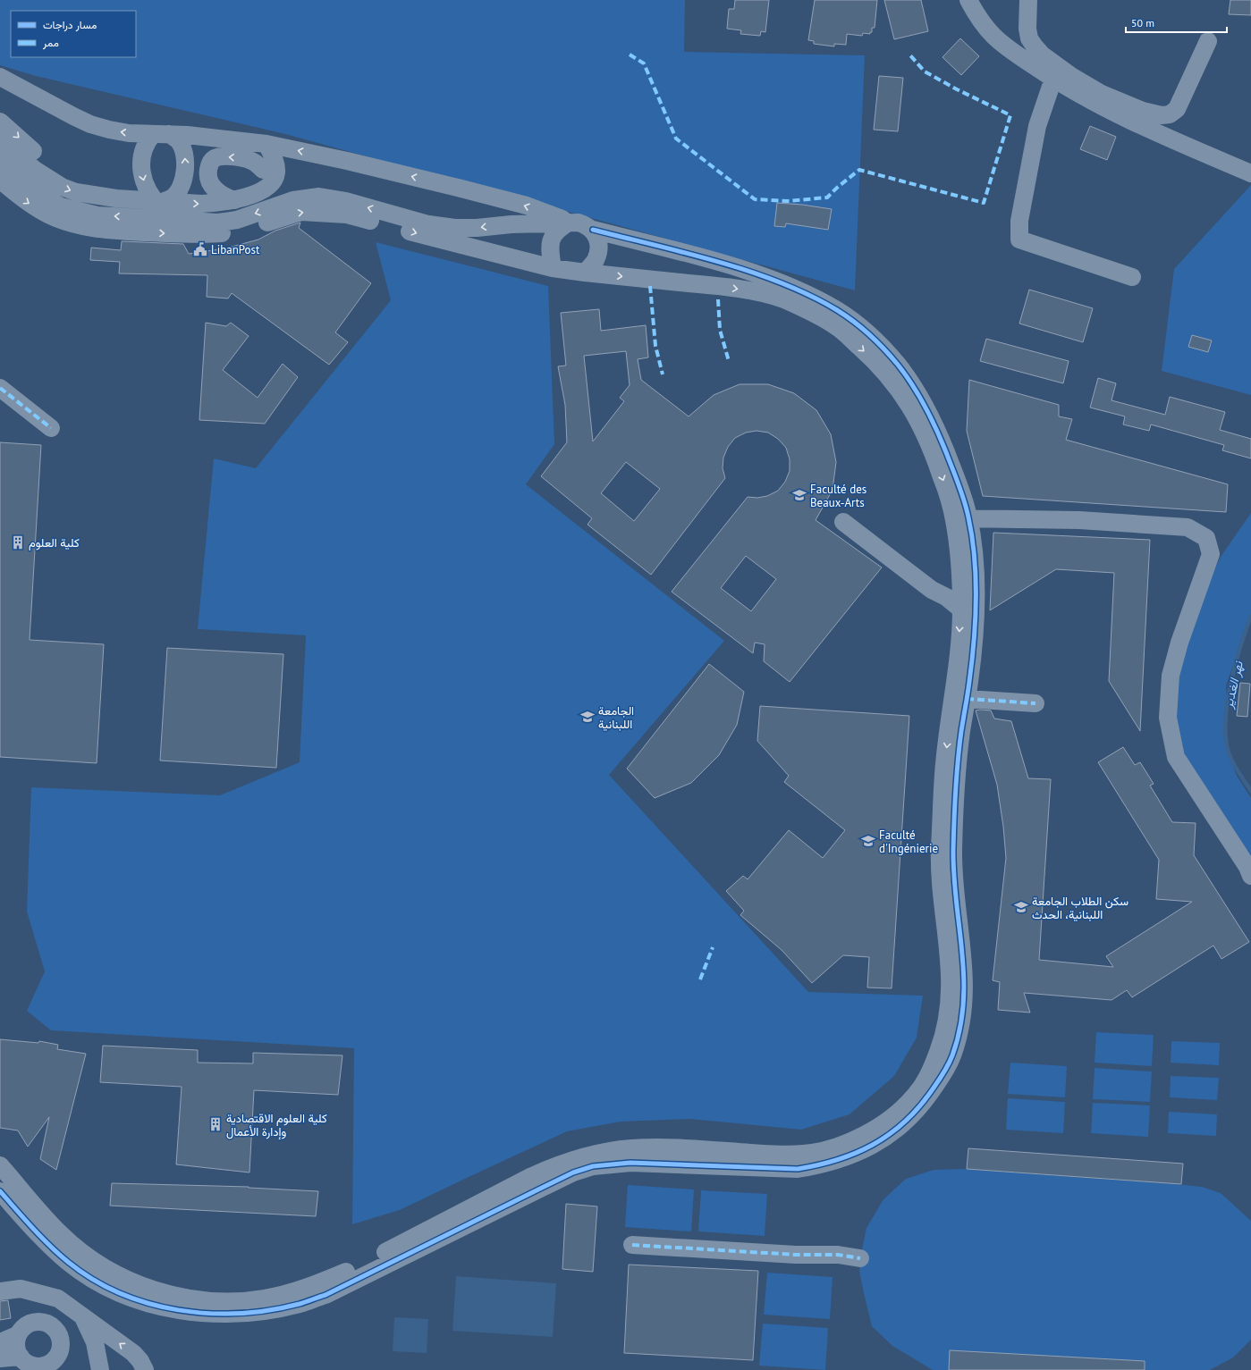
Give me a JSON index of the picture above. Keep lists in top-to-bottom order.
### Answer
{
  "water": ["نهر الغدير"],
  "places": {
    "public building": ["LibanPost"],
    "school or university": [
      "Faculté des Beaux-Arts",
      "الجامعة اللبنانية",
      "Faculté d'Ingénierie",
      "سكن الطلاب الجامعة اللبنانية، الحدث"
    ],
    "building": ["كلية العلوم", "كلية العلوم الاقتصادية وإدارة الأعمال"]
  },
  "legend": ["مسار دراجات", "ممر"],
  "scale_bar": "50 m"
}
